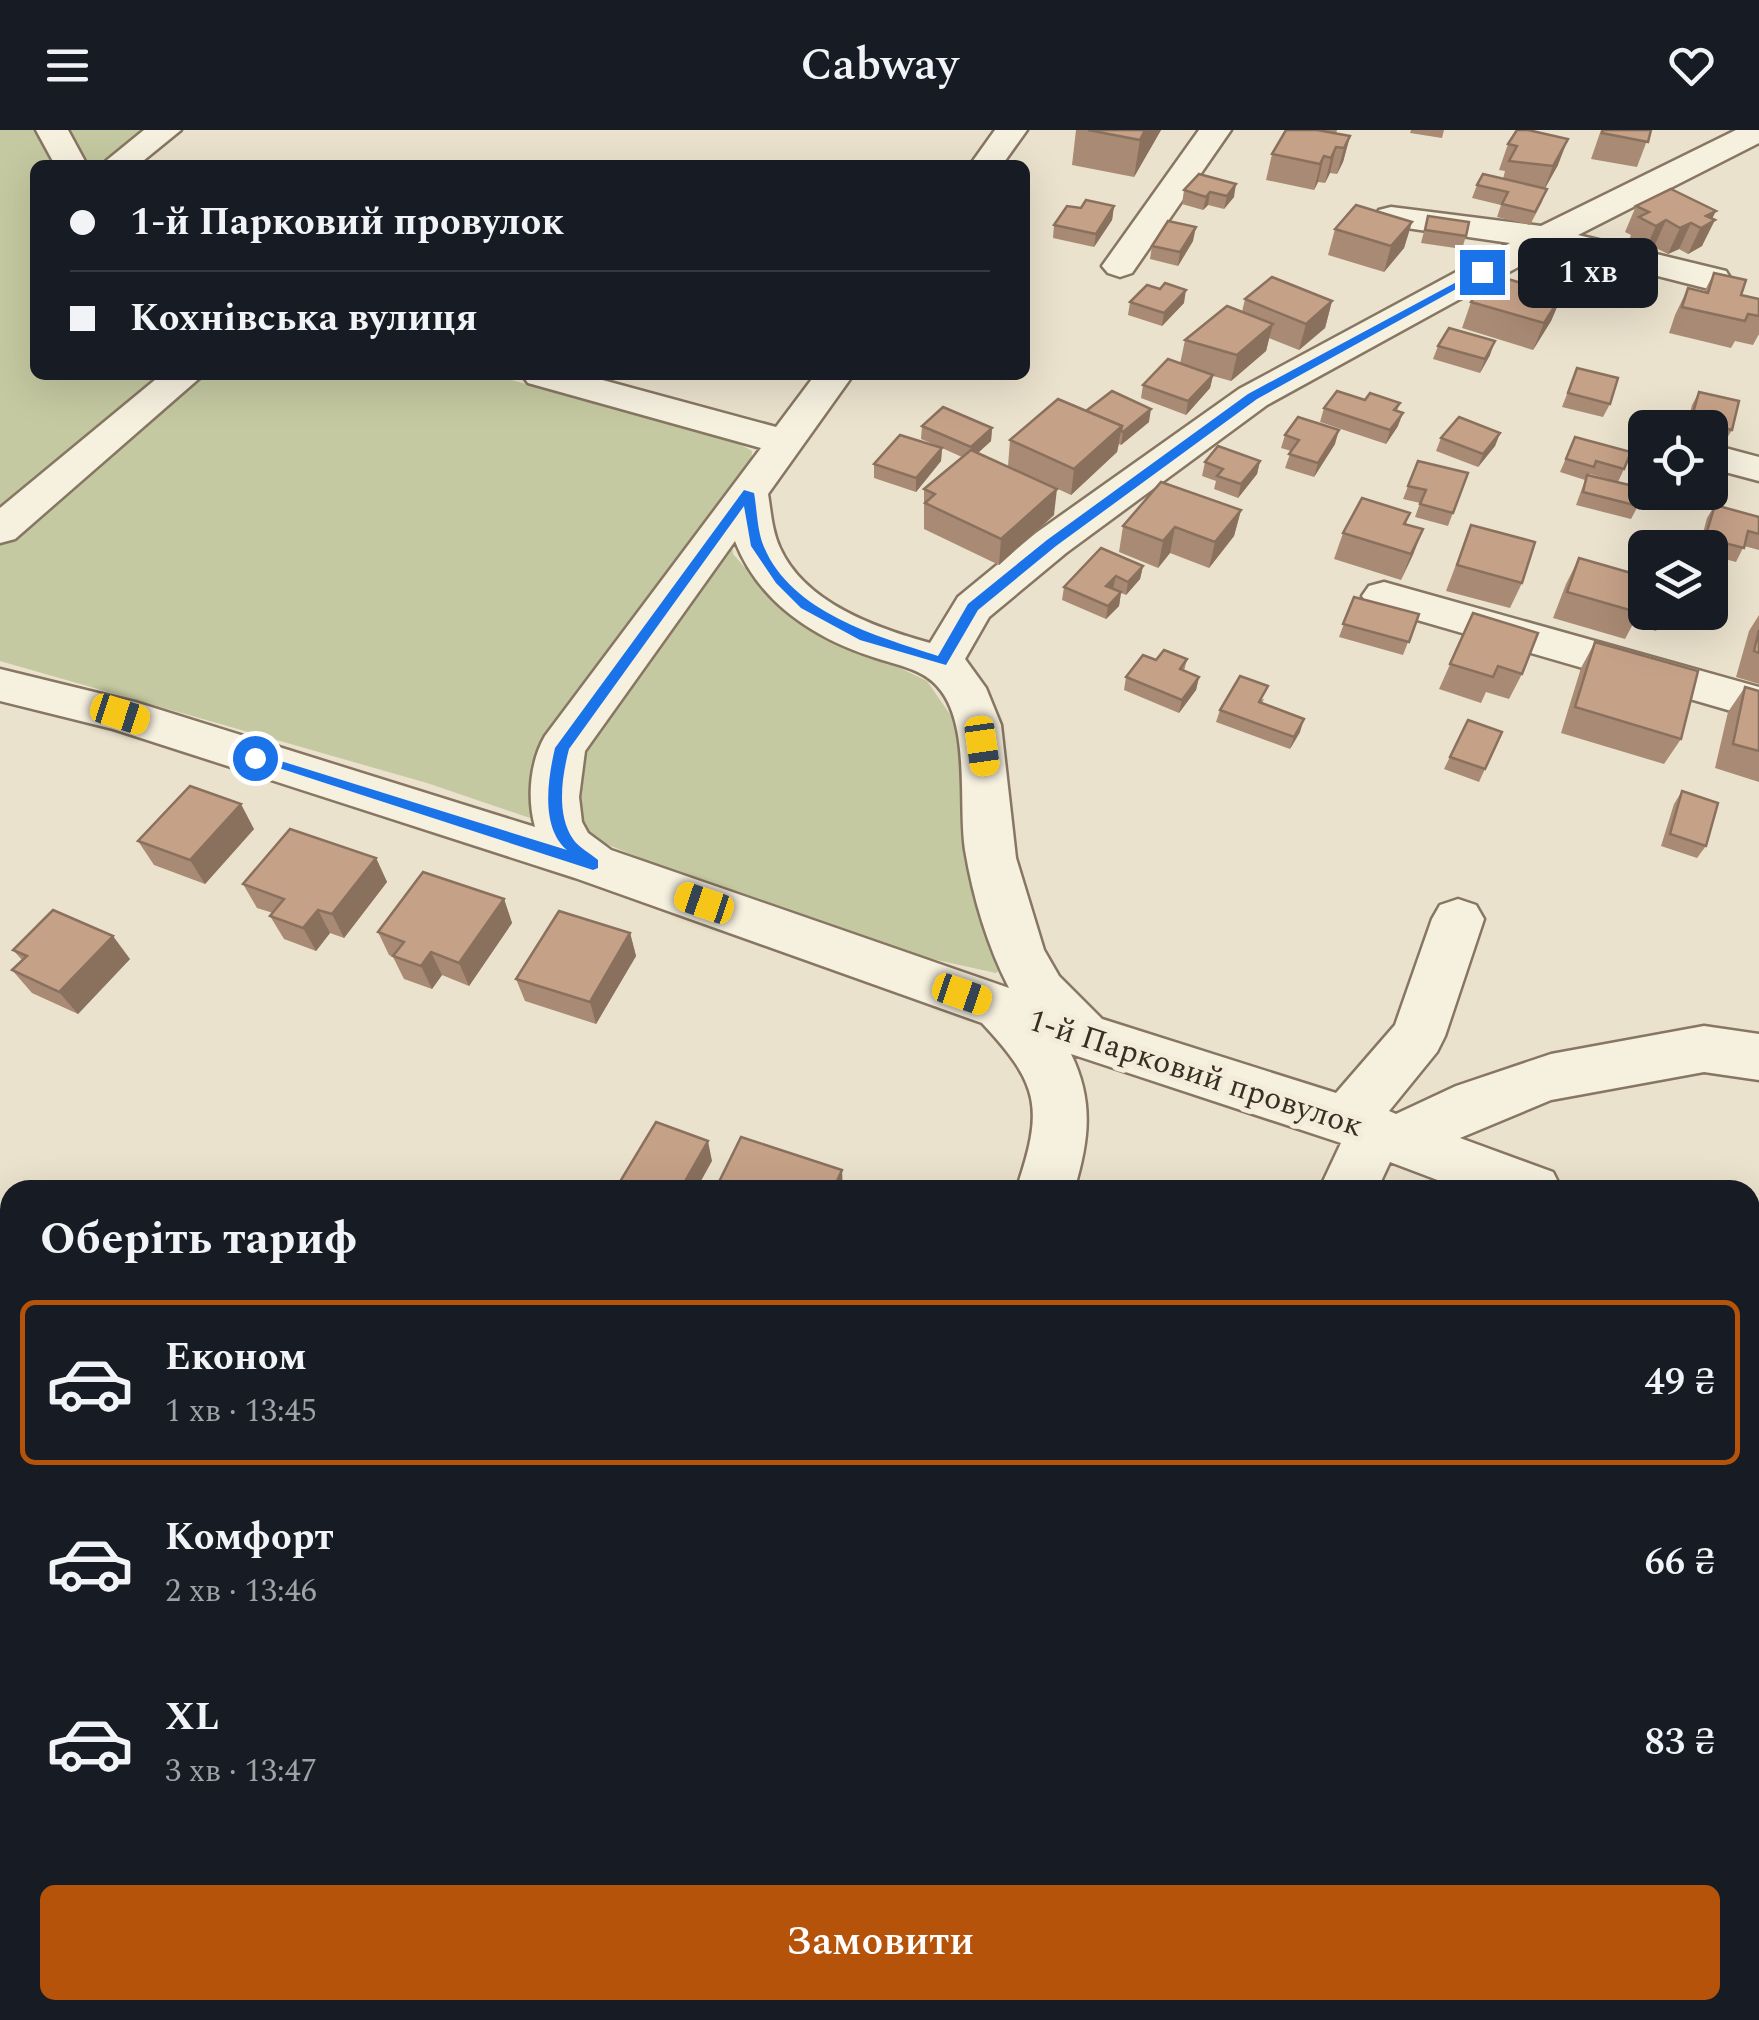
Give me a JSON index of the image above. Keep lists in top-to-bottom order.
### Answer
{
  "streets": {
    "street": ["1-й Парковий провулок"]
  },
  "page": {
    "header": "Cabway",
    "banner": ["1-й Парковий провулок", "Кохнівська вулиця"],
    "bubble": "1 хв",
    "heading": "Оберіть тариф",
    "list": [
      {
        "name": "Економ",
        "note": "1 хв · 13:45",
        "value": "49 ₴"
      },
      {
        "name": "Комфорт",
        "note": "2 хв · 13:46",
        "value": "66 ₴"
      },
      {
        "name": "XL",
        "note": "3 хв · 13:47",
        "value": "83 ₴"
      }
    ],
    "buttons": "Замовити"
  }
}
